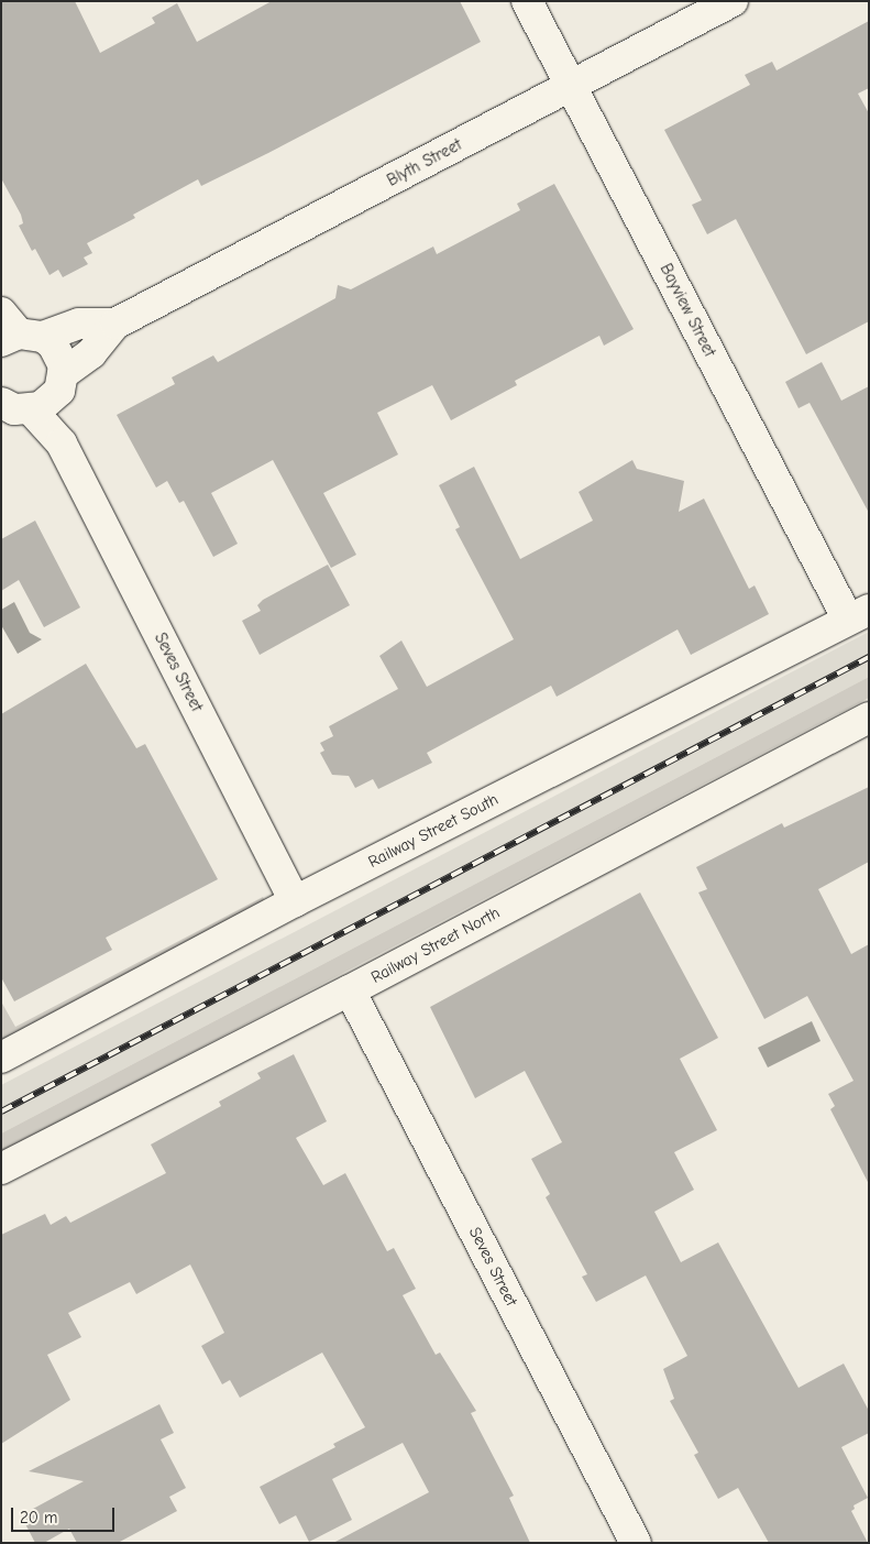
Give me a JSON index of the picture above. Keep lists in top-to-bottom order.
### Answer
{
  "streets": {
    "street": [
      "Blyth Street",
      "Bayview Street",
      "Seves Street",
      "Railway Street South",
      "Railway Street North"
    ]
  },
  "crossings": [
    ["Blyth Street", "Bayview Street"],
    ["Blyth Street", "Seves Street"],
    ["Bayview Street", "Railway Street South"],
    ["Seves Street", "Railway Street South"],
    ["Seves Street", "Railway Street North"]
  ],
  "scale_bar": "20 m"
}
